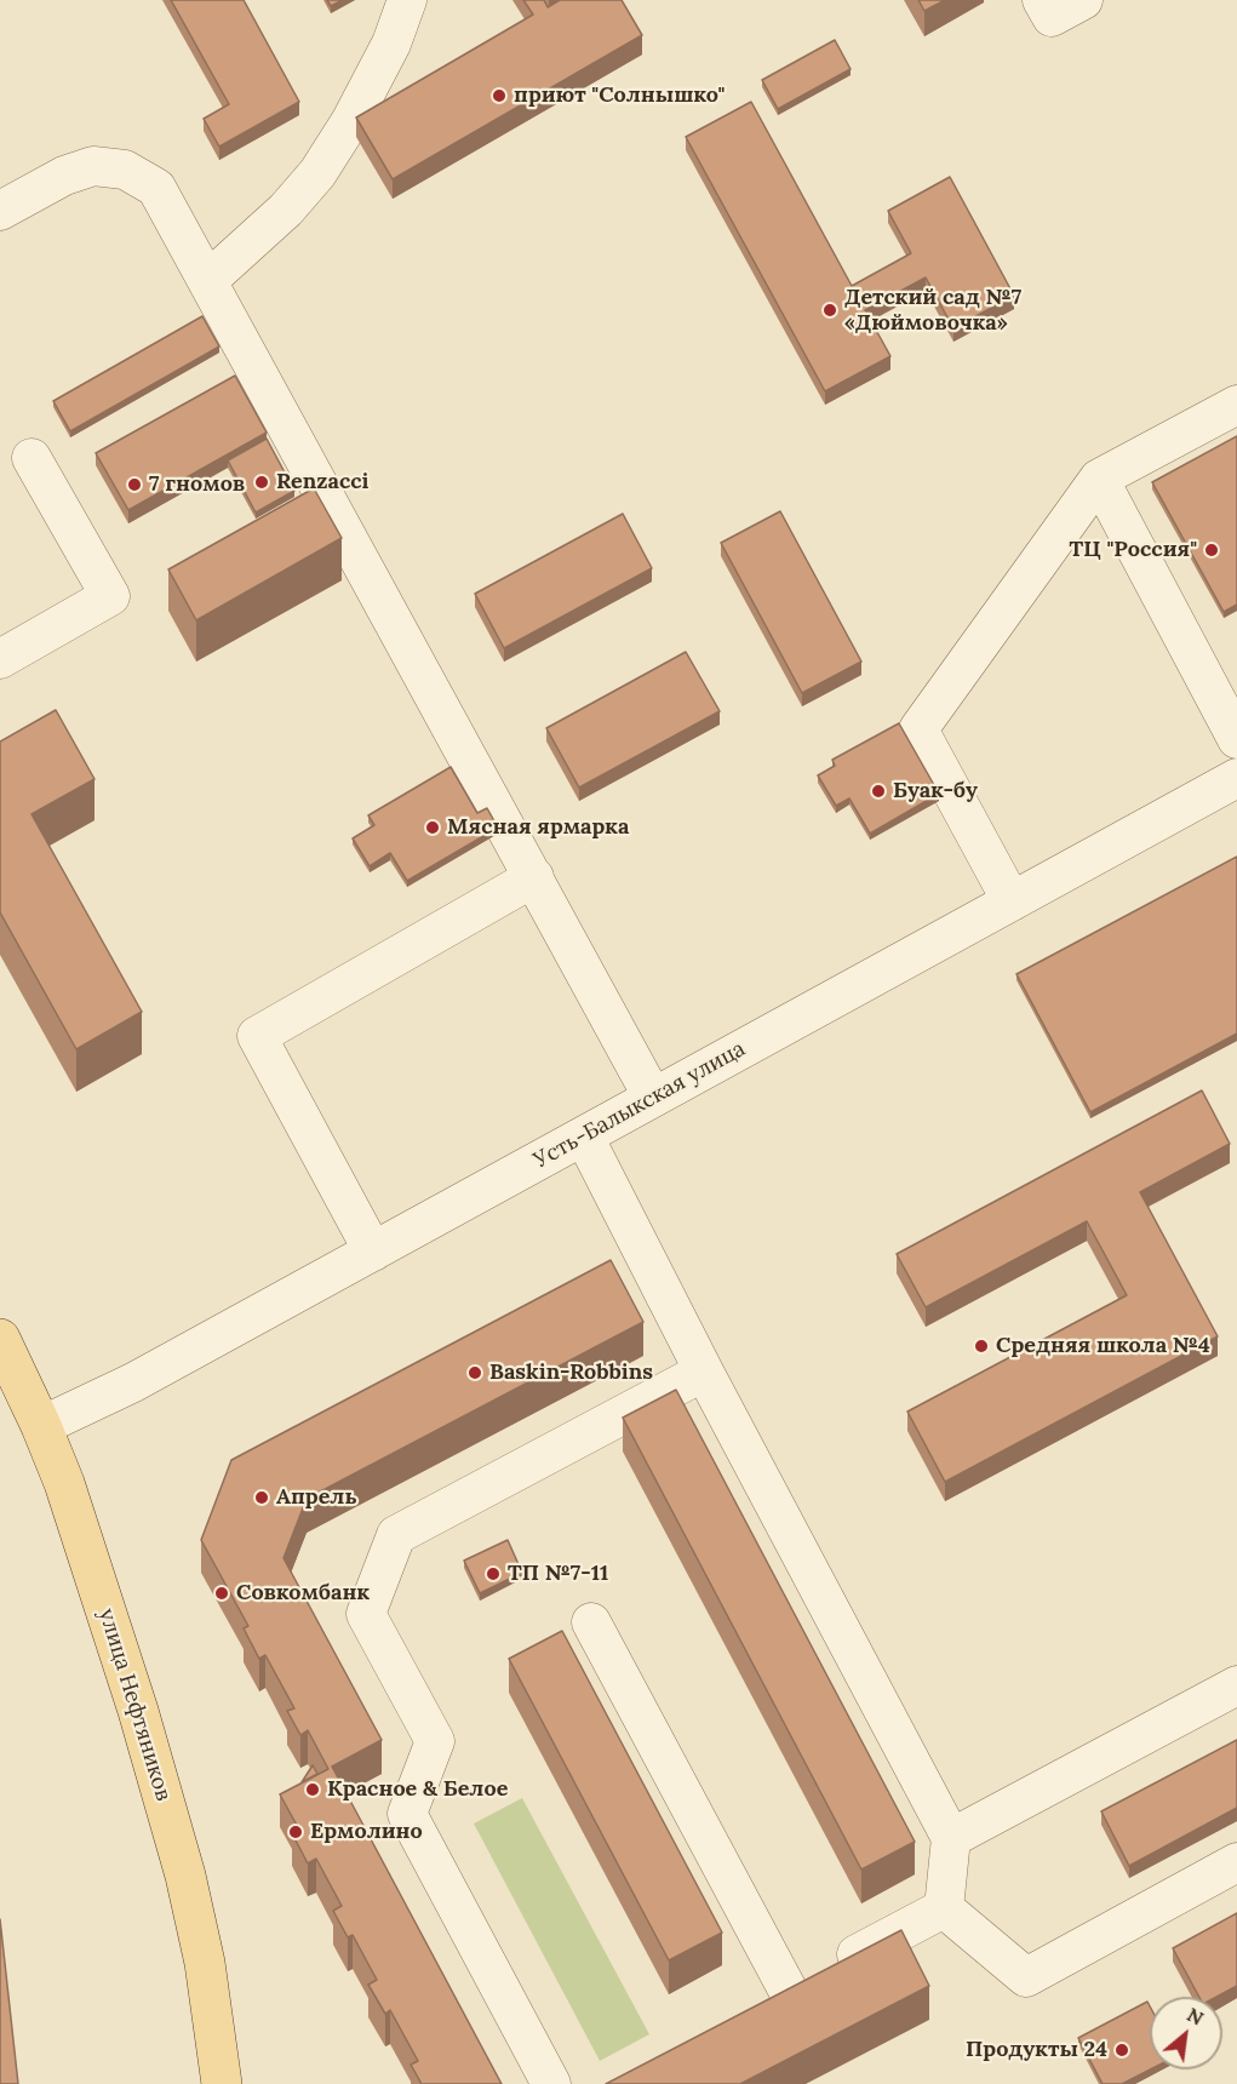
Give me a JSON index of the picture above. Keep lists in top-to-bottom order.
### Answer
{
  "streets": {
    "main road": ["улица Нефтяников"],
    "street": ["Усть-Балыкская улица"]
  },
  "crossings": [
    ["Усть-Балыкская улица", "улица Нефтяников"]
  ],
  "places": [
    "приют \"Солнышко\"",
    "Детский сад №7 «Дюймовочка»",
    "Renzacci",
    "7 гномов",
    "ТЦ \"Россия\"",
    "Буак-бу",
    "Мясная ярмарка",
    "Средняя школа №4",
    "Baskin-Robbins",
    "Апрель",
    "ТП №7-11",
    "Совкомбанк",
    "Красное & Белое",
    "Ермолино",
    "Продукты 24"
  ],
  "north": "top right"
}
